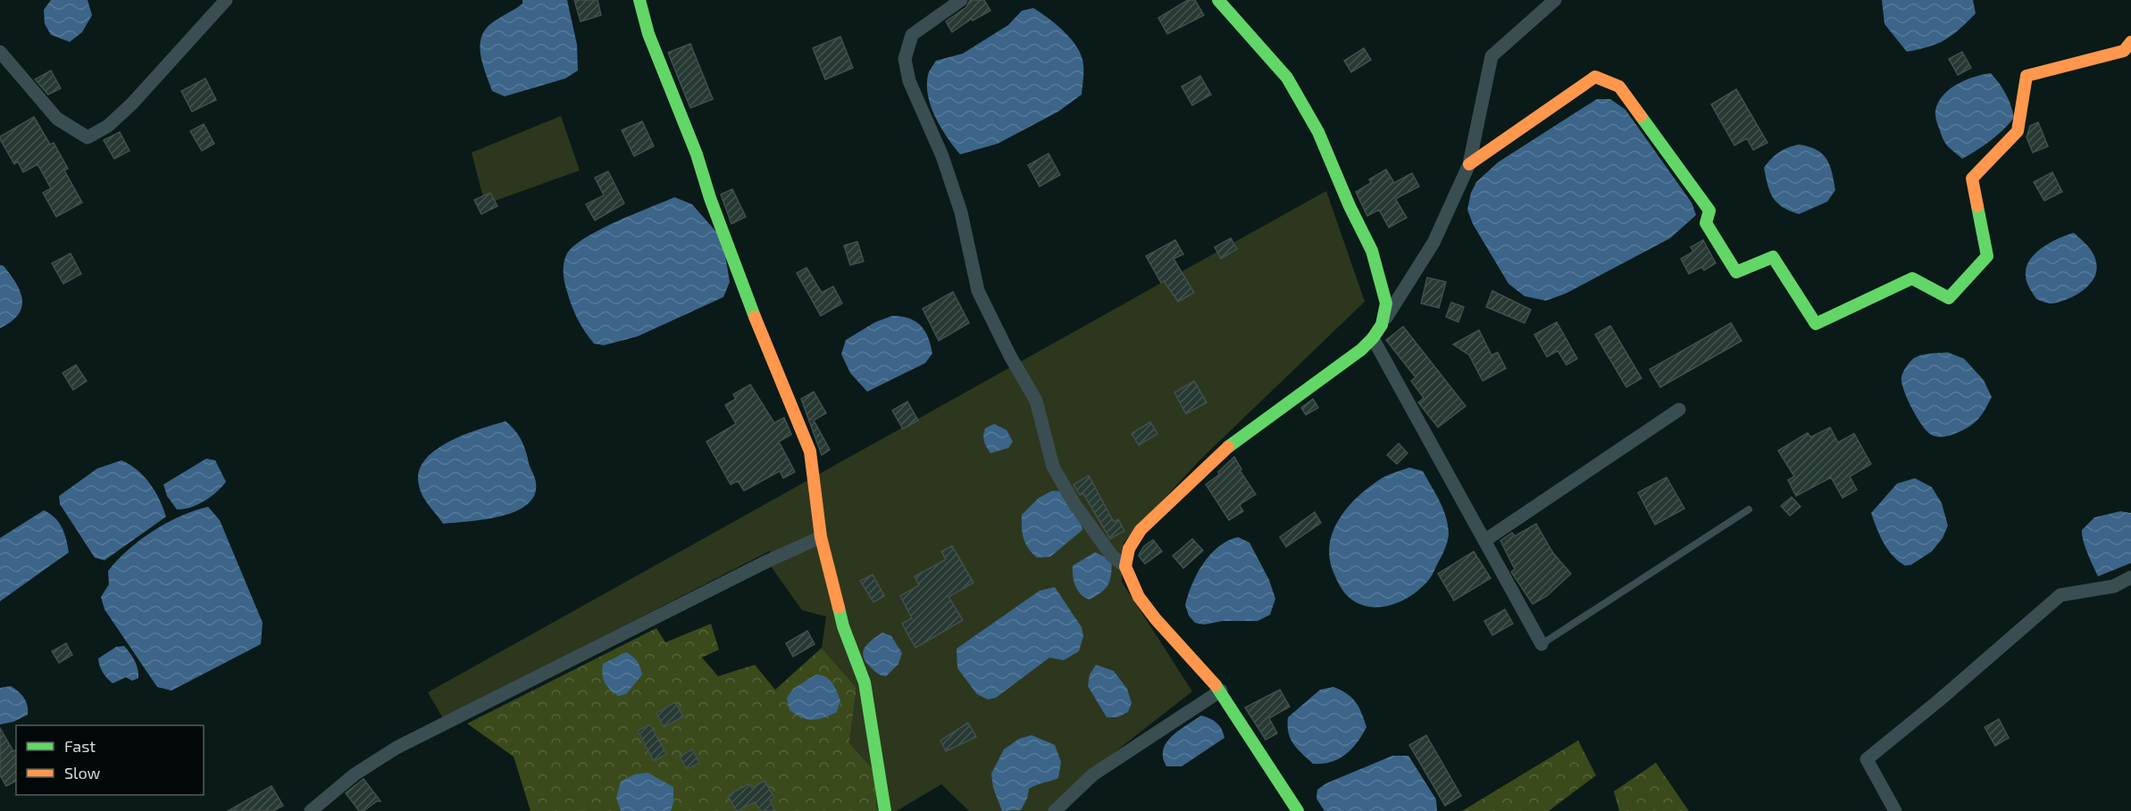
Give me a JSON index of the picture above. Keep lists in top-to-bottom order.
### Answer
{
  "legend": ["Fast", "Slow"]
}
